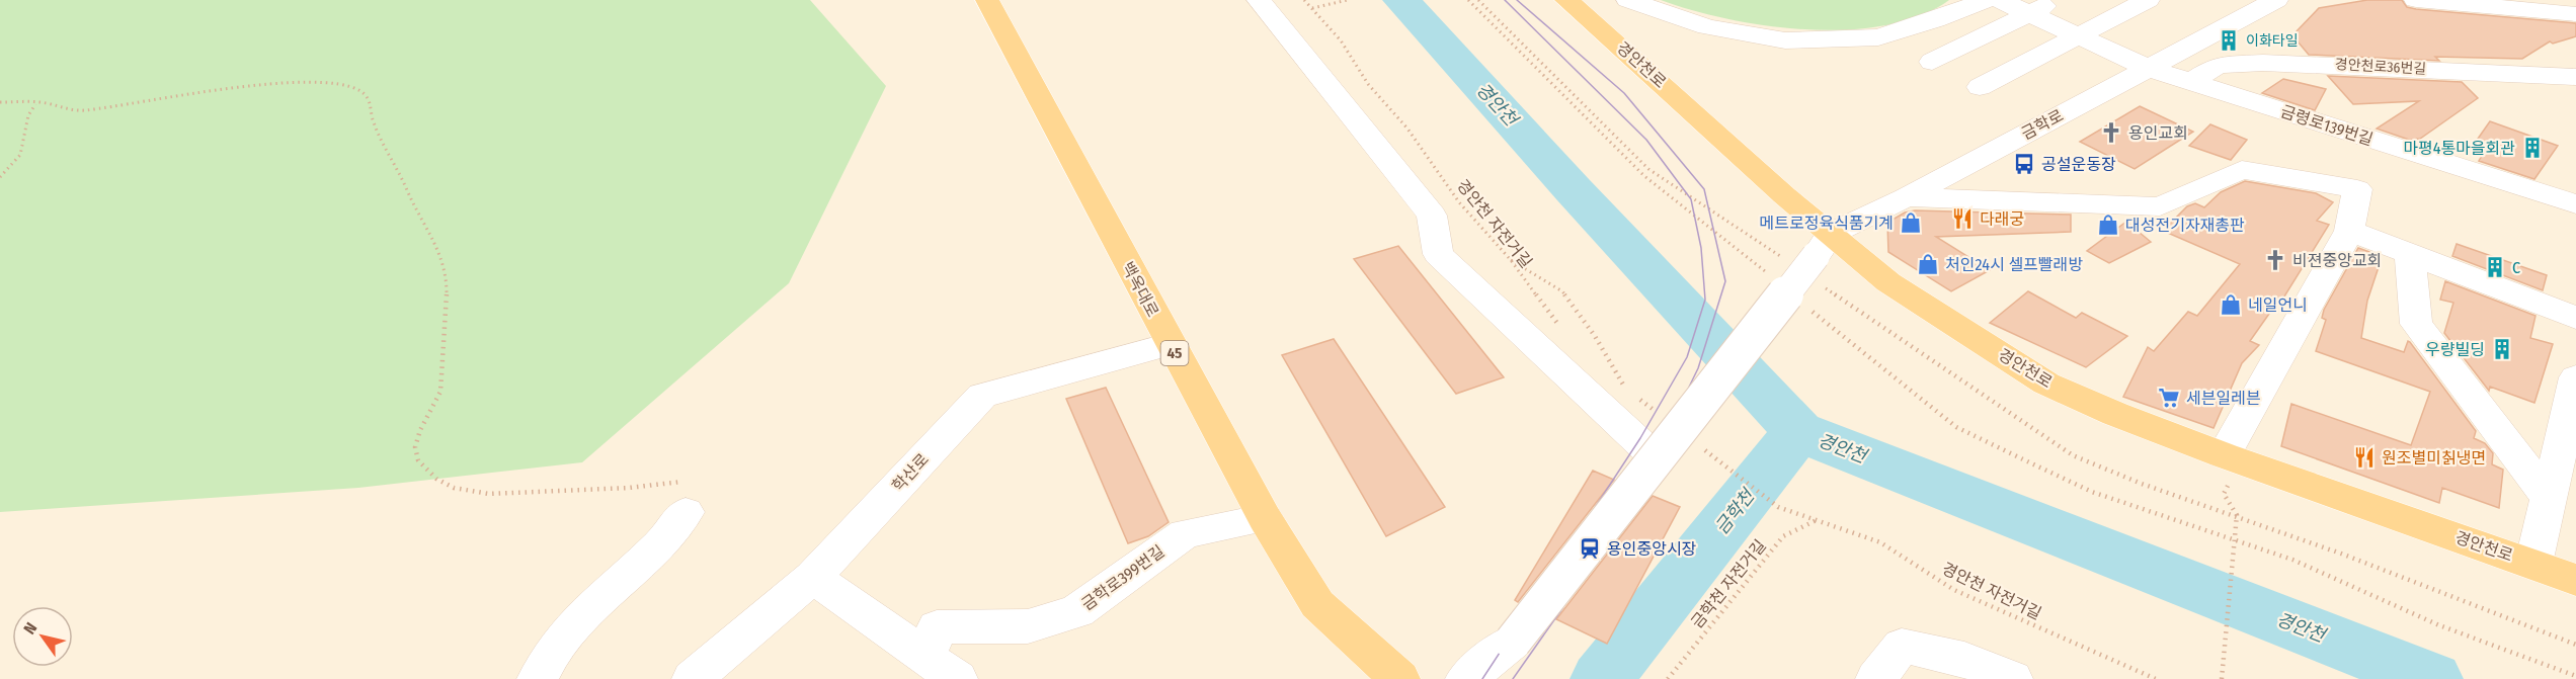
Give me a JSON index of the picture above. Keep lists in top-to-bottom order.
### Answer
{
  "streets": {
    "main road": ["경안천로", "백옥대로", "45"],
    "street": [
      "경안천로36번길",
      "금학로",
      "금령로139번길",
      "학산로",
      "금학로399번길"
    ],
    "path": ["경안천 자전거길", "금학천 자전거길"]
  },
  "crossings": [
    ["경안천로", "금학로"],
    ["경안천로36번길", "금령로139번길"],
    ["금학로", "금령로139번길"],
    ["경안천 자전거길", "금학천 자전거길"],
    ["백옥대로", "학산로"],
    ["백옥대로", "금학로399번길"],
    ["학산로", "금학로399번길"]
  ],
  "water": ["경안천", "금학천"],
  "places": {
    "building": [
      "이화타일",
      "마평4통마을회관",
      "C",
      "우량빌딩"
    ],
    "church": ["용인교회", "비젼중앙교회"],
    "bus stop": ["공설운동장"],
    "restaurant": ["다래궁", "원조별미칡냉면"],
    "shop": [
      "메트로정육식품기계",
      "대성전기자재총판",
      "처인24시 셀프빨래방",
      "네일언니"
    ],
    "supermarket": ["세븐일레븐"],
    "station": ["용인중앙시장"]
  },
  "north": "top left"
}
